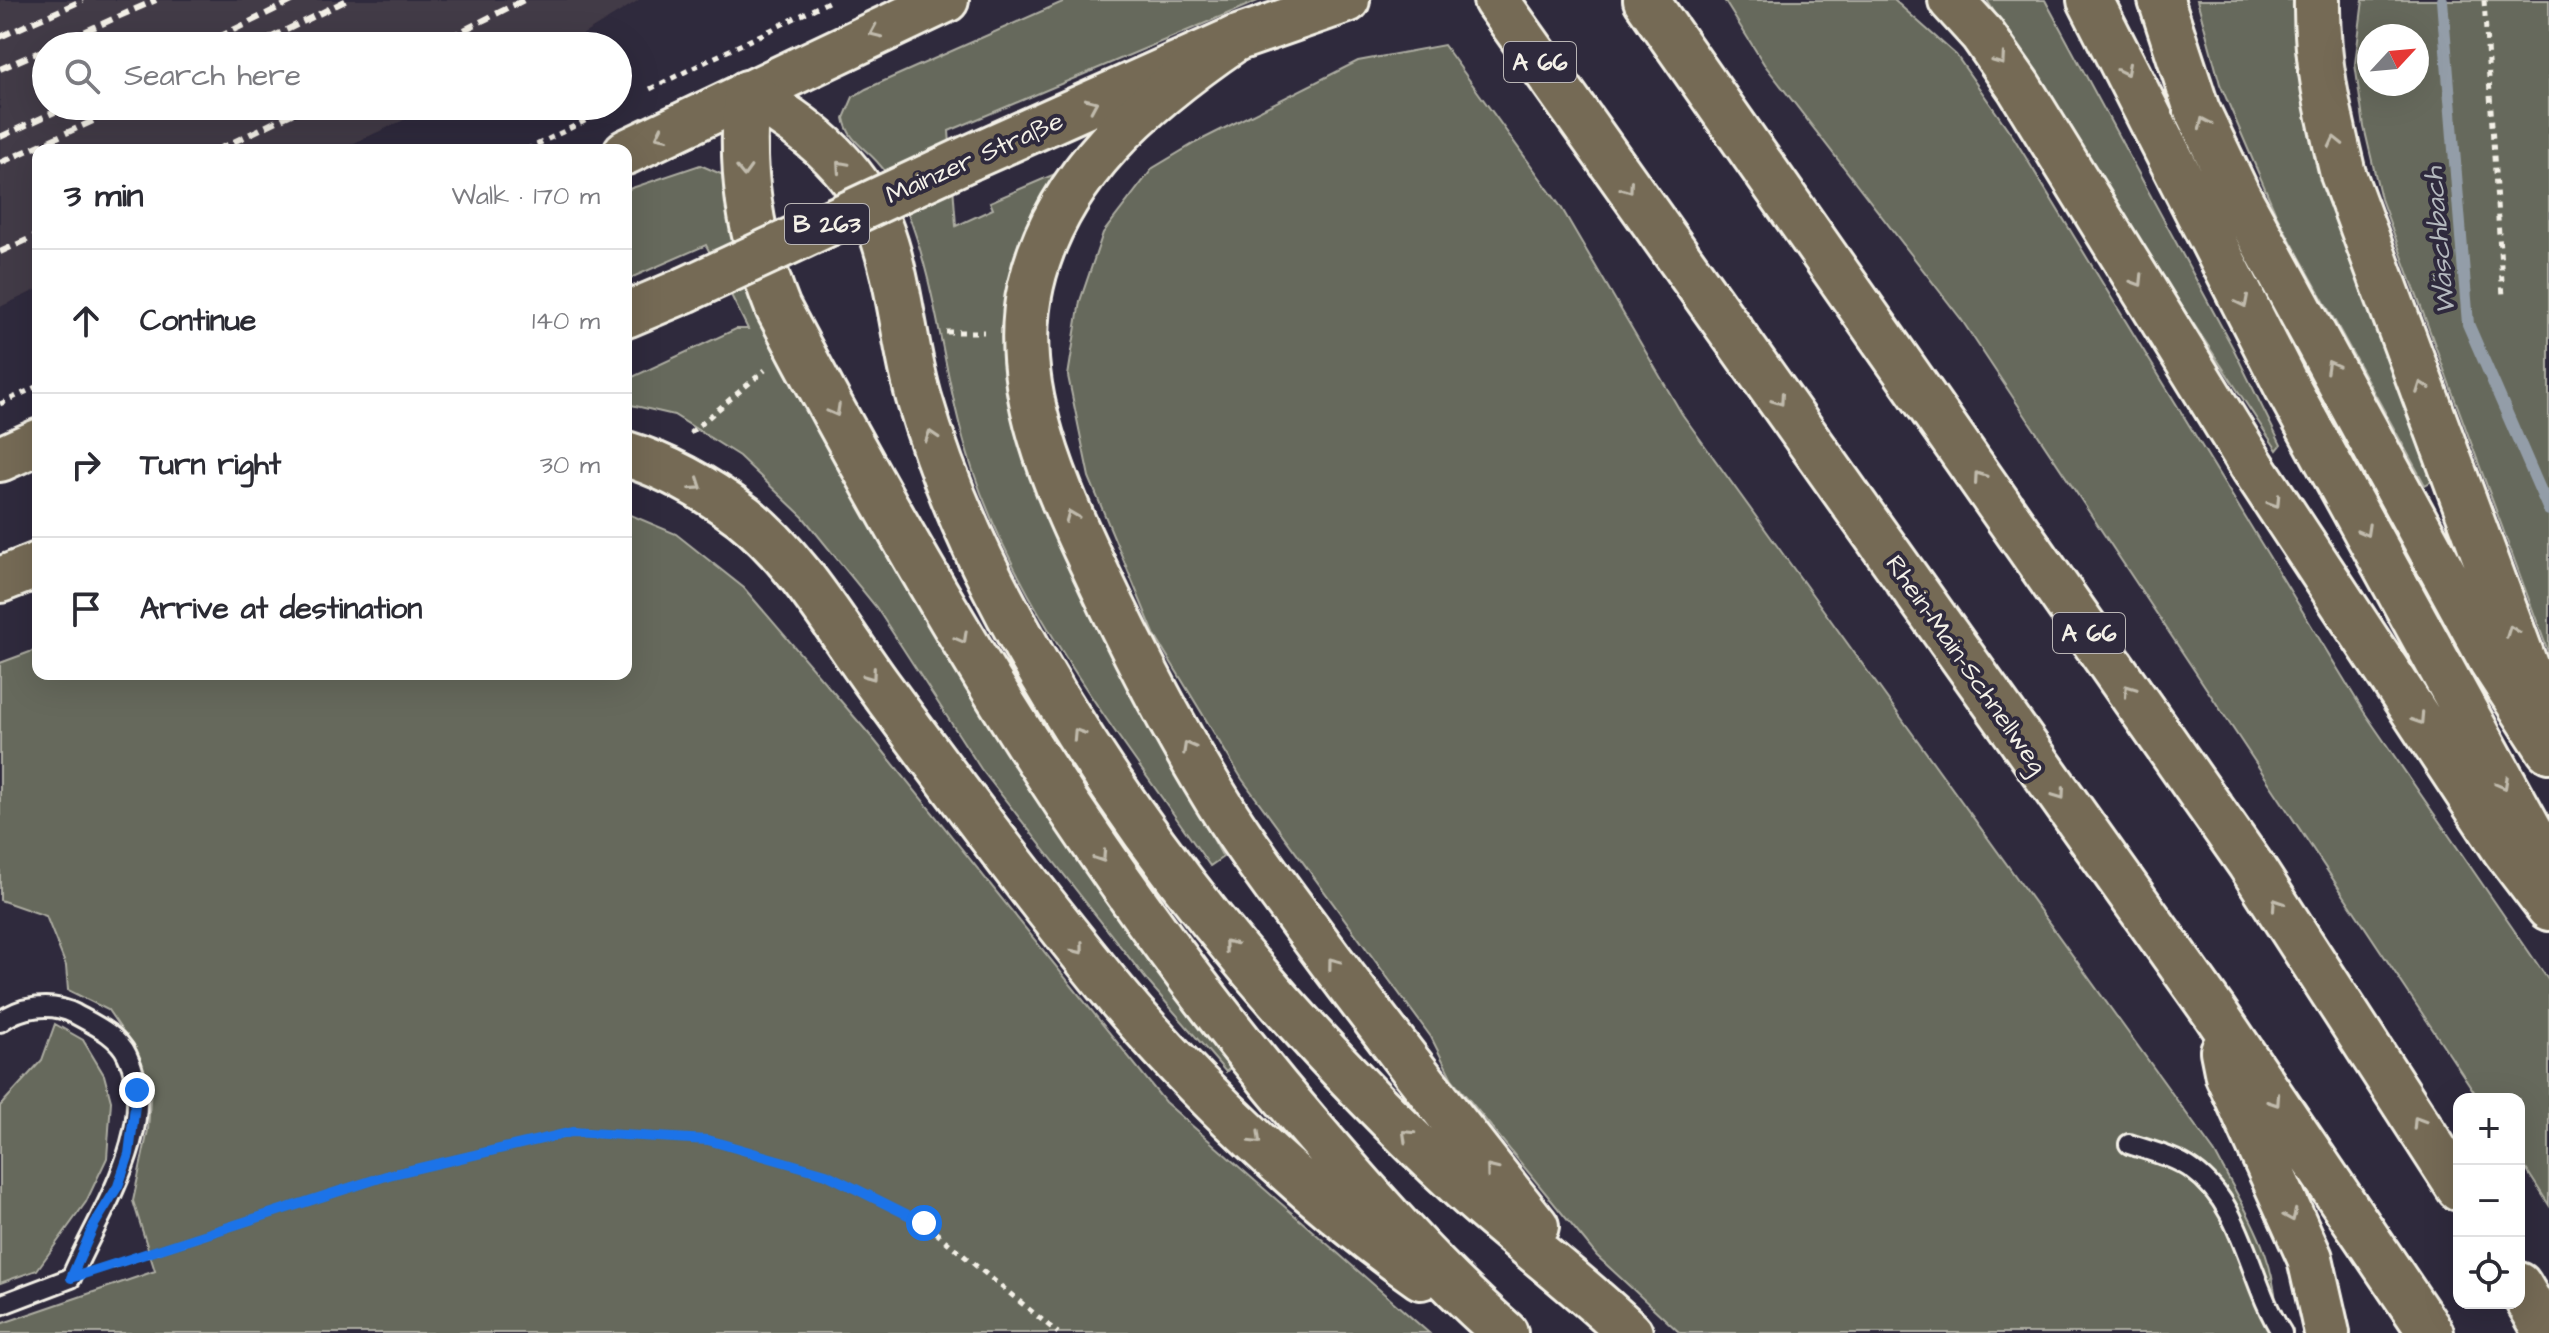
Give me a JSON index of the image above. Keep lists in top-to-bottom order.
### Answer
{
  "streets": {
    "main road": [
      "A 66",
      "Mainzer Straße",
      "B 263",
      "Rhein-Main-Schnellweg"
    ]
  },
  "crossings": [
    ["Mainzer Straße", "B 263"]
  ],
  "water": ["Wäschbach"],
  "north": "top right",
  "page": {
    "search": "Search here",
    "heading": ["3 min", "Walk · 170 m"],
    "list": [
      ["Continue", "140 m"],
      ["Turn right", "30 m"],
      "Arrive at destination"
    ],
    "map_buttons": ["+", "−"]
  }
}
